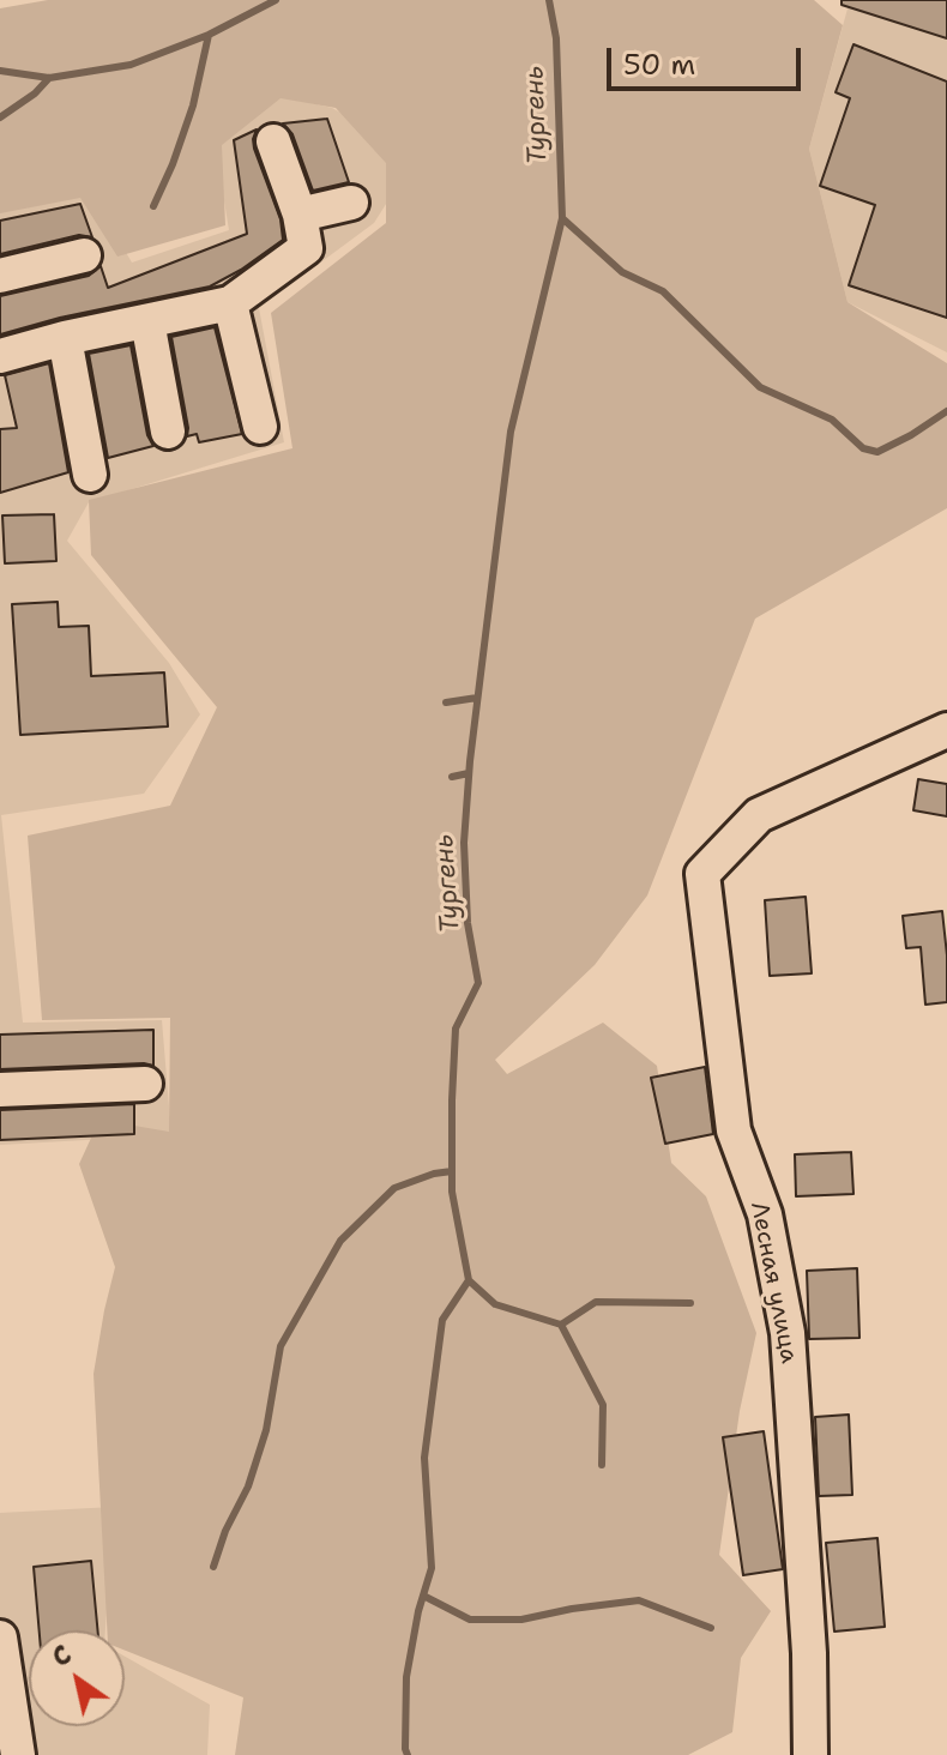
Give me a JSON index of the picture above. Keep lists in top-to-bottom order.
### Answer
{
  "streets": {
    "street": ["Лесная улица"]
  },
  "water": ["Тургень"],
  "scale_bar": "50 m",
  "north": "top left"
}
